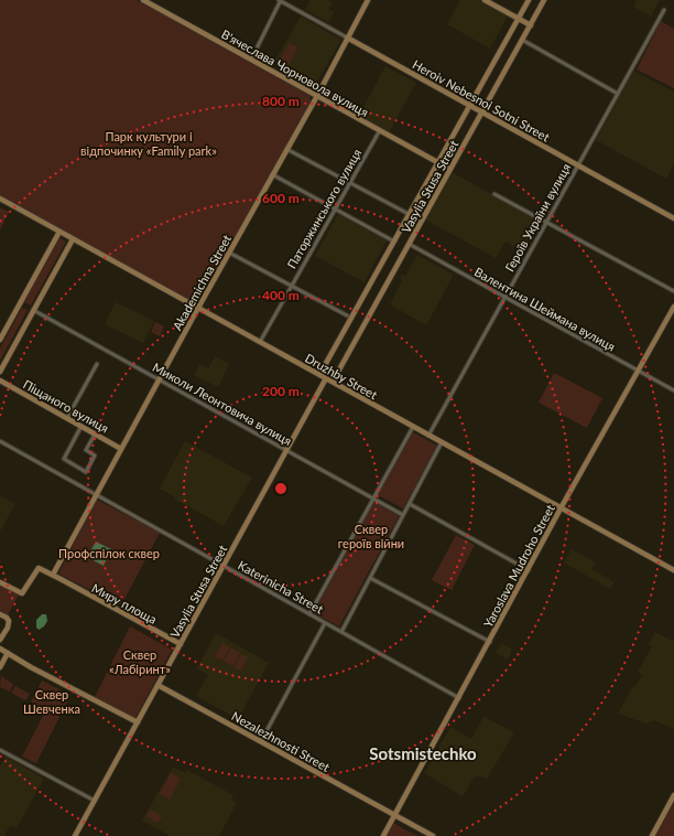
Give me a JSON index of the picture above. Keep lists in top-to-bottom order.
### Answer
{
  "streets": {
    "street": [
      "В'ячеслава Чорновола вулиця",
      "Heroiv Nebesnoi Sotni Street",
      "Vasylia Stusa Street",
      "Паторжинського вулиця",
      "Героїв України вулиця",
      "Akademichna Street",
      "Валентина Шеймана вулиця",
      "Druzhby Street",
      "Миколи Леонтовича вулиця",
      "Піщаного вулиця",
      "Yaroslava Mudroho Street",
      "Katerinicha Street",
      "Миру площа",
      "Nezalezhnosti Street"
    ]
  },
  "crossings": [
    ["В'ячеслава Чорновола вулиця", "Vasylia Stusa Street"],
    ["В'ячеслава Чорновола вулиця", "Паторжинського вулиця"],
    ["В'ячеслава Чорновола вулиця", "Akademichna Street"],
    ["Heroiv Nebesnoi Sotni Street", "Vasylia Stusa Street"],
    ["Heroiv Nebesnoi Sotni Street", "Героїв України вулиця"],
    ["Heroiv Nebesnoi Sotni Street", "Akademichna Street"],
    ["Vasylia Stusa Street", "Валентина Шеймана вулиця"],
    ["Vasylia Stusa Street", "Druzhby Street"],
    ["Vasylia Stusa Street", "Миколи Леонтовича вулиця"],
    ["Vasylia Stusa Street", "Katerinicha Street"],
    ["Vasylia Stusa Street", "Миру площа"],
    ["Vasylia Stusa Street", "Nezalezhnosti Street"],
    ["Паторжинського вулиця", "Druzhby Street"],
    ["Героїв України вулиця", "Валентина Шеймана вулиця"],
    ["Героїв України вулиця", "Druzhby Street"],
    ["Akademichna Street", "Druzhby Street"],
    ["Akademichna Street", "Миколи Леонтовича вулиця"],
    ["Akademichna Street", "Піщаного вулиця"],
    ["Akademichna Street", "Katerinicha Street"],
    ["Akademichna Street", "Миру площа"],
    ["Валентина Шеймана вулиця", "Yaroslava Mudroho Street"],
    ["Druzhby Street", "Yaroslava Mudroho Street"],
    ["Yaroslava Mudroho Street", "Katerinicha Street"],
    ["Yaroslava Mudroho Street", "Nezalezhnosti Street"]
  ],
  "districts": ["Sotsmistechko"],
  "parks": [
    "Парк культури і відпочинку «Family park»",
    "Сквер героїв війни",
    "Профспілок сквер",
    "Сквер «Лабіринт»",
    "Сквер Шевченка"
  ],
  "rings": [
    "800 m",
    "600 m",
    "400 m",
    "200 m"
  ]
}
